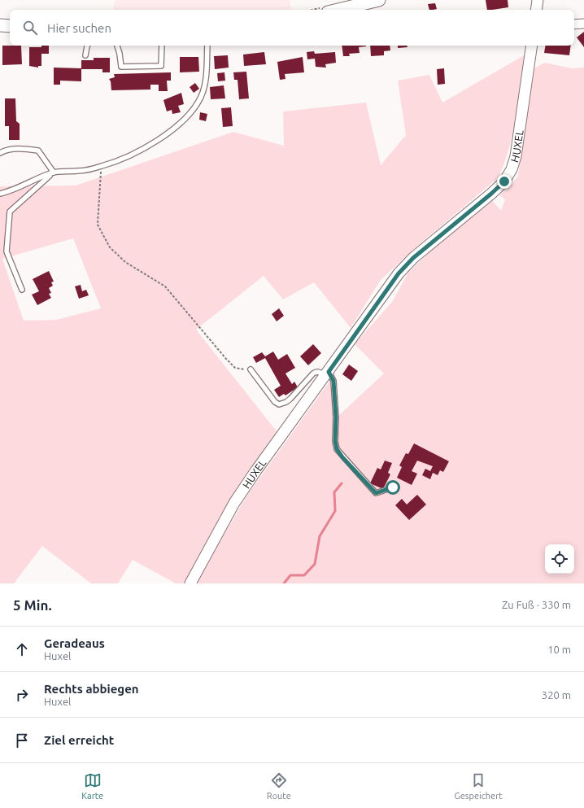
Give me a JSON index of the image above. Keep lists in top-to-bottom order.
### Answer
{
  "streets": {
    "street": ["HUXEL"]
  },
  "page": {
    "search": "Hier suchen",
    "heading": ["5 Min.", "Zu Fuß · 330 m"],
    "list": [
      ["Geradeaus", "Huxel", "10 m"],
      ["Rechts abbiegen", "Huxel", "320 m"],
      "Ziel erreicht"
    ],
    "nav": ["Karte", "Route", "Gespeichert"]
  }
}
